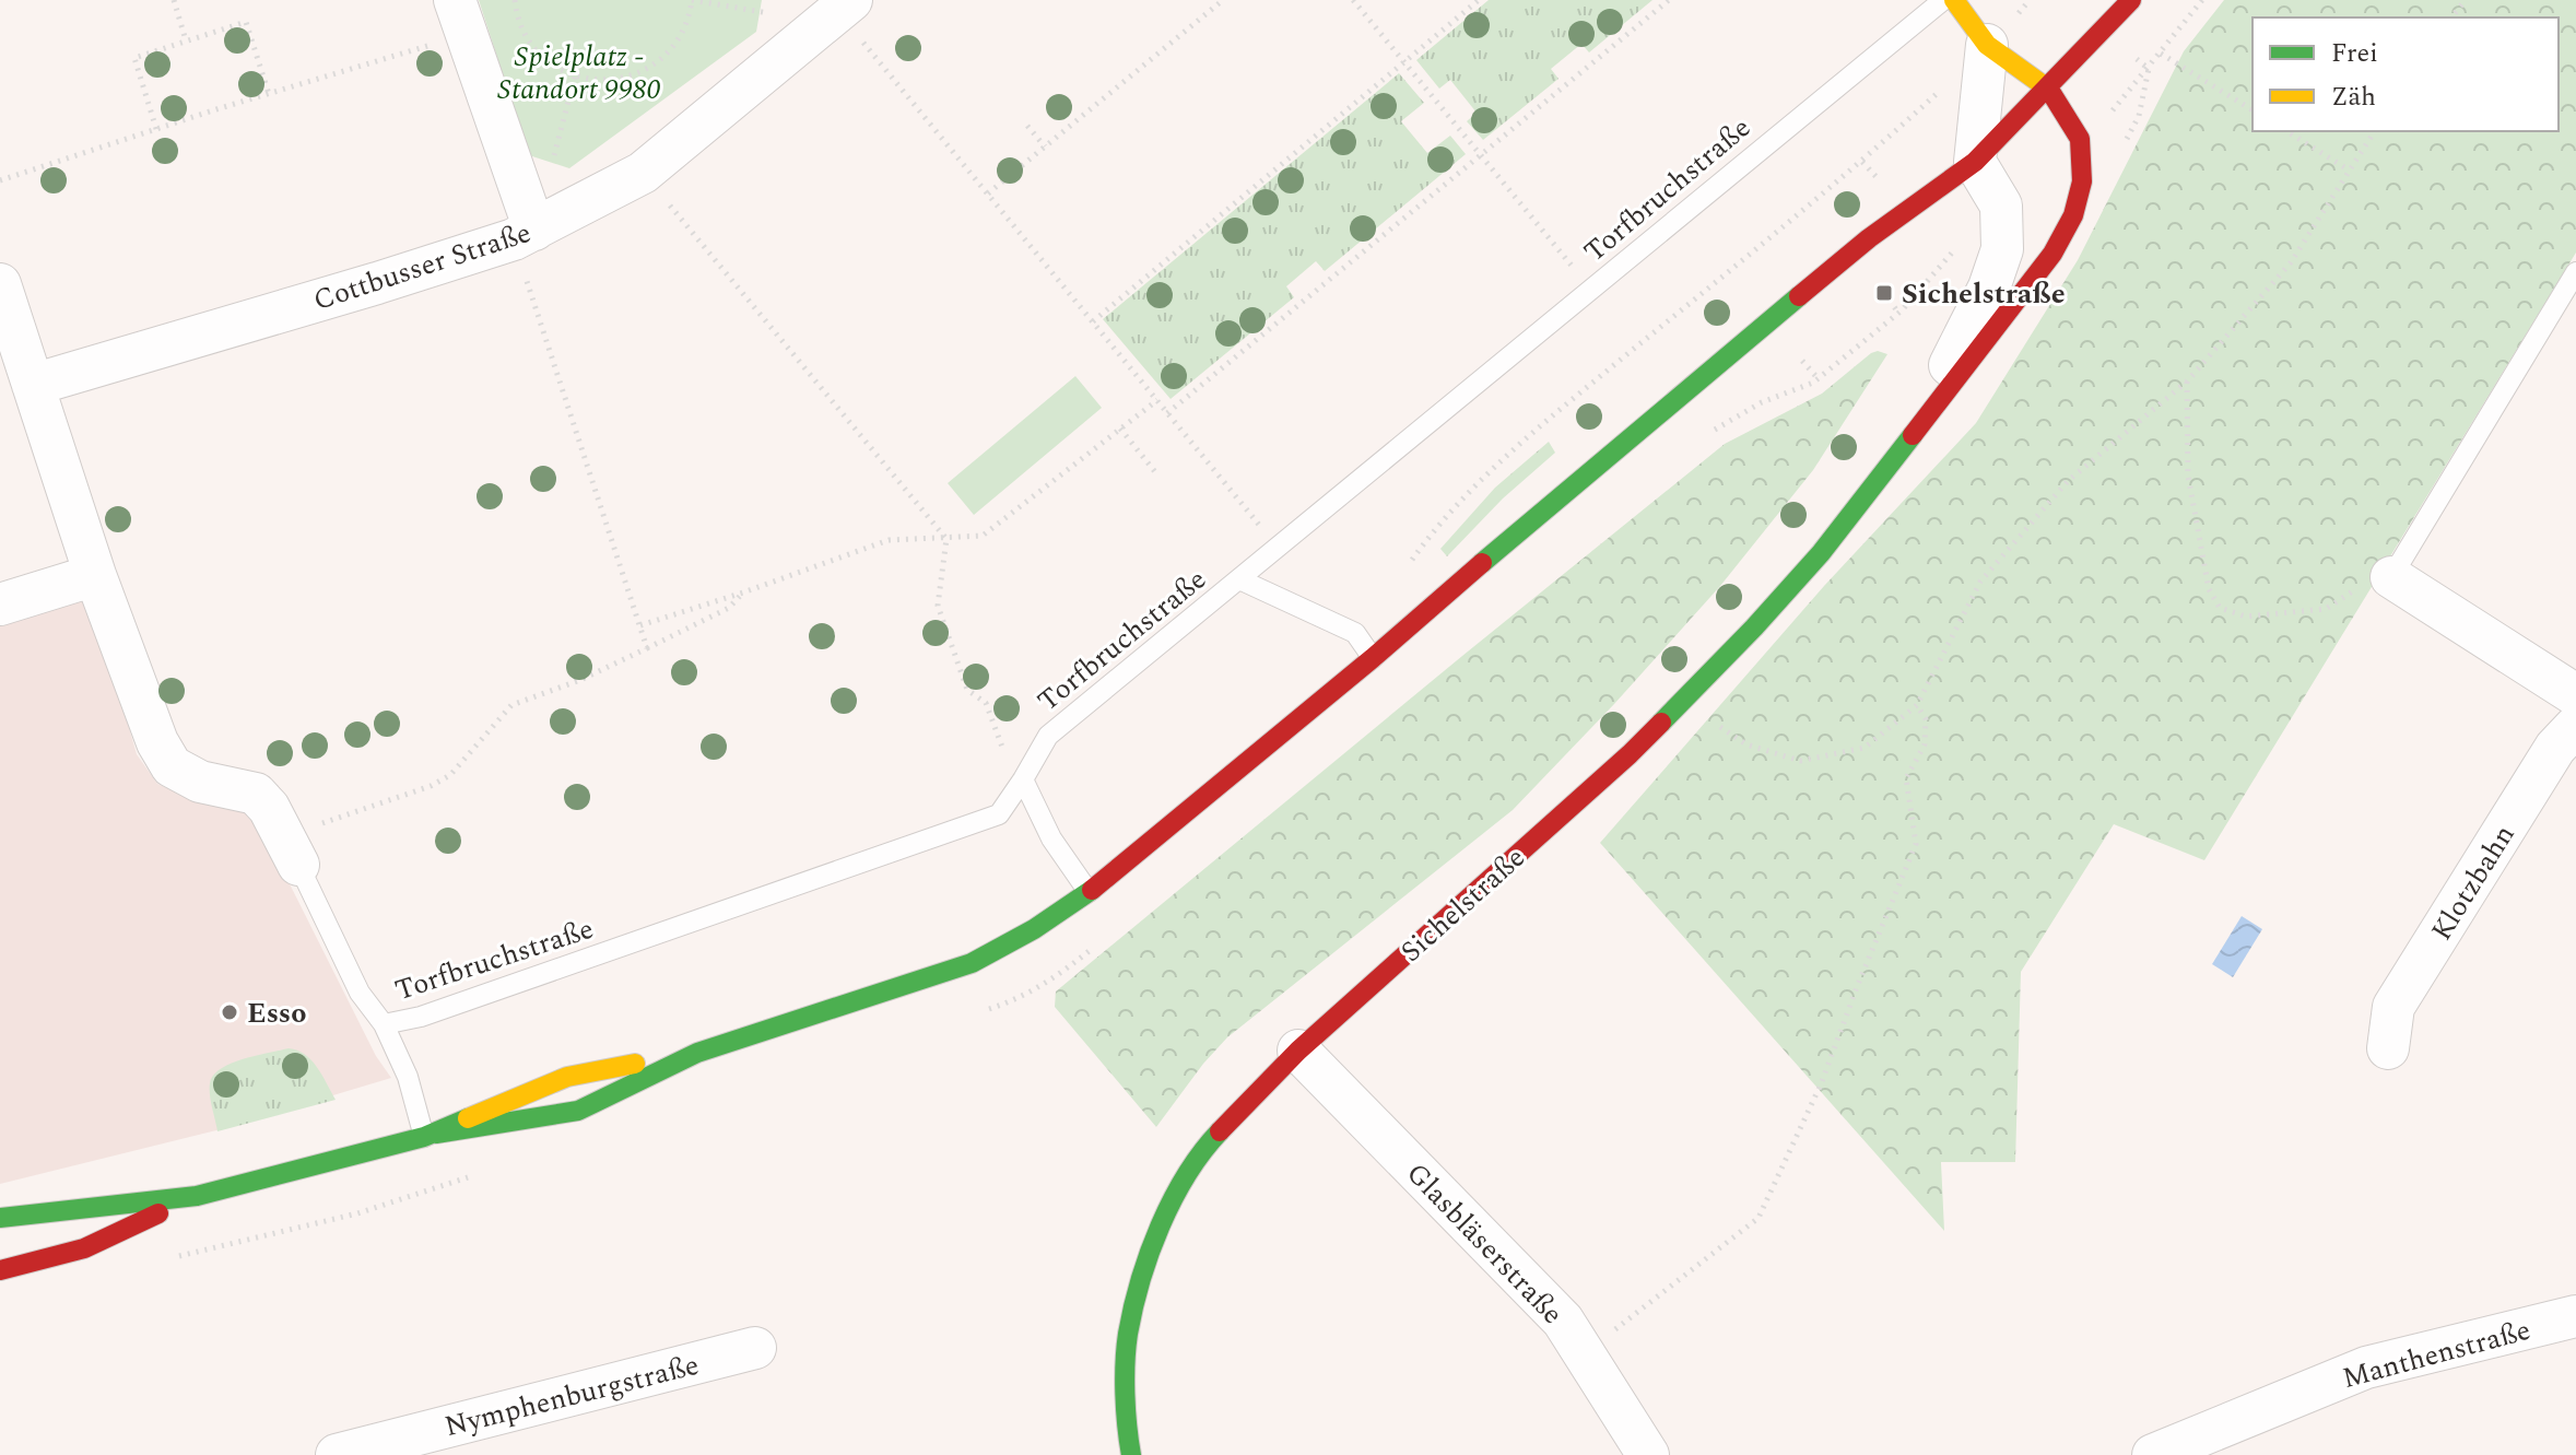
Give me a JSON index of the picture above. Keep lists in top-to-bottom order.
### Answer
{
  "streets": {
    "main road": ["Sichelstraße"],
    "street": [
      "Cottbusser Straße",
      "Klotzbahn",
      "Glasbläserstraße",
      "Manthenstraße",
      "Nymphenburgstraße"
    ],
    "lane": ["Torfbruchstraße"]
  },
  "crossings": [
    ["Sichelstraße", "Glasbläserstraße"]
  ],
  "parks": ["Spielplatz - Standort 9980"],
  "places": {
    "transit": ["Sichelstraße"],
    "other": ["Esso"]
  },
  "legend": ["Frei", "Zäh"]
}
